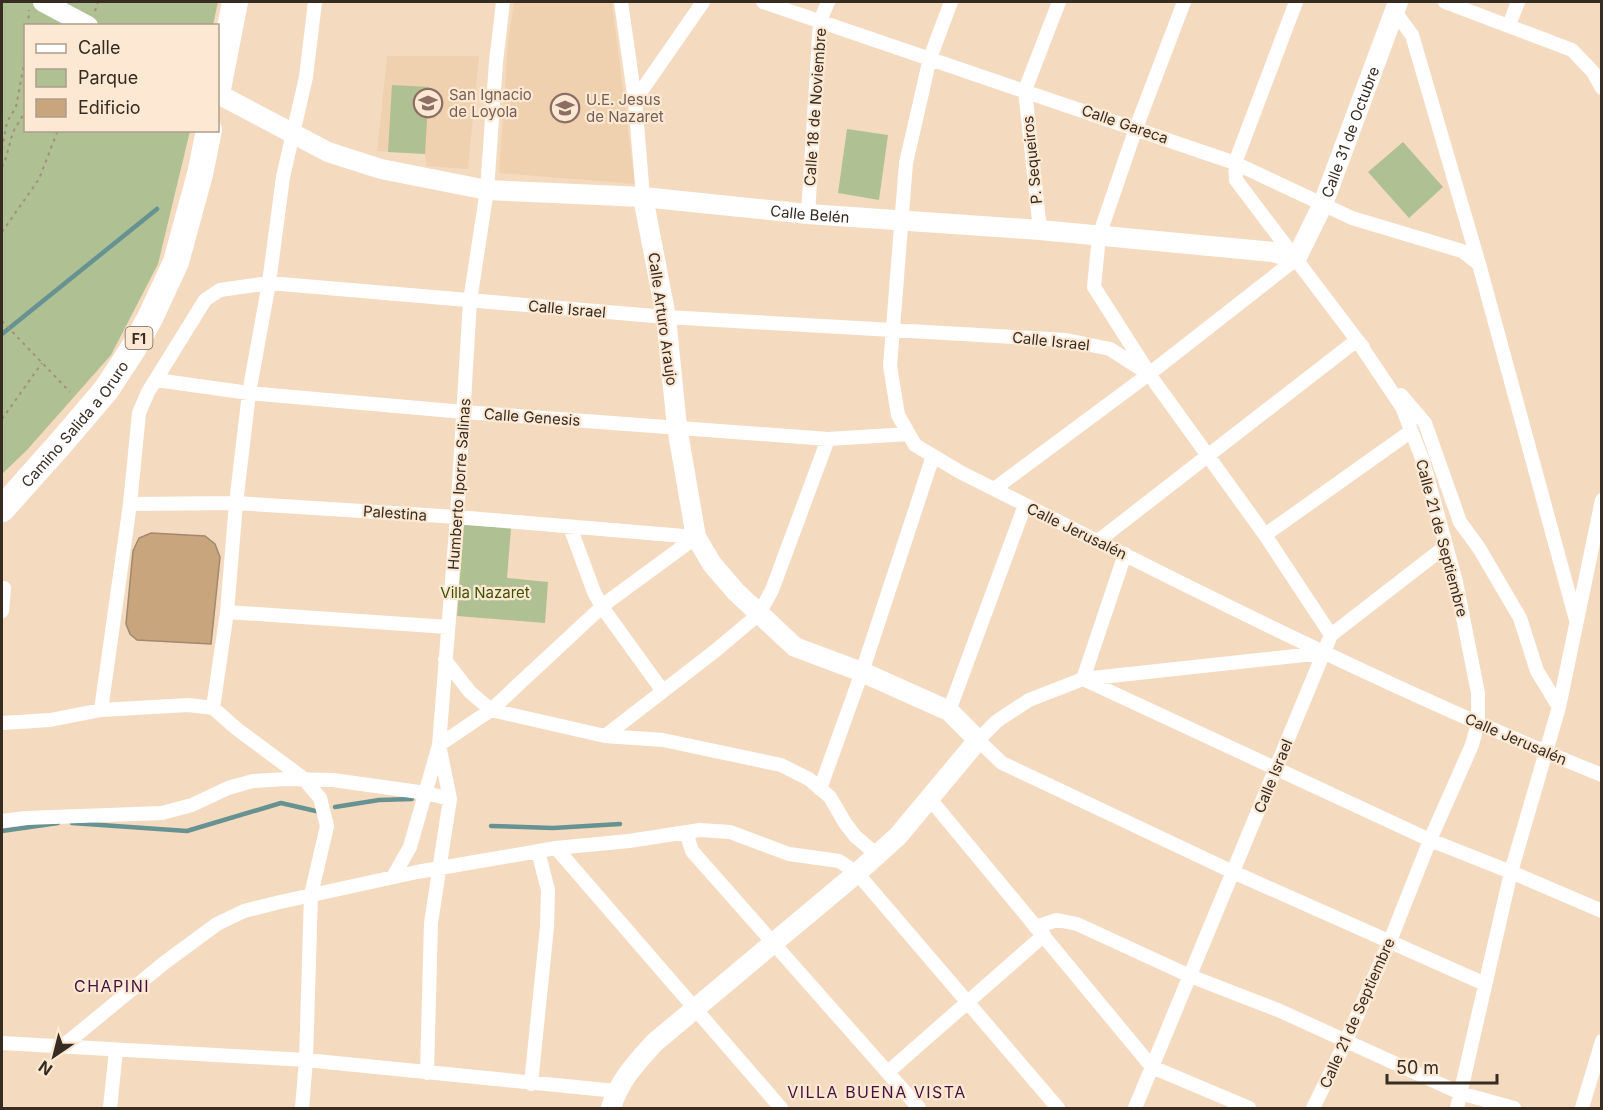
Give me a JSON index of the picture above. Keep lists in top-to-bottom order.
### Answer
{
  "streets": {
    "highway": ["F1", "Camino Salida a Oruro"],
    "main road": ["Calle 31 de Octubre", "Calle Belén", "Calle Arturo Araujo"],
    "street": [
      "Calle 18 de Noviembre",
      "Calle Gareca",
      "P. Sequeiros",
      "Calle Israel",
      "Calle Genesis",
      "Humberto Iporre Salinas",
      "Palestina",
      "Calle Jerusalén",
      "Calle 21 de Septiembre"
    ]
  },
  "crossings": [
    ["Calle 18 de Noviembre", "Calle Gareca"],
    ["Calle 18 de Noviembre", "Calle Belén"],
    ["Calle Gareca", "Calle 31 de Octubre"],
    ["Calle Gareca", "P. Sequeiros"],
    ["Calle Gareca", "Calle Jerusalén"],
    ["Calle Gareca", "Calle 21 de Septiembre"],
    ["Calle 31 de Octubre", "Calle Belén"],
    ["Calle 31 de Octubre", "Calle 21 de Septiembre"],
    ["P. Sequeiros", "Calle Belén"],
    ["Calle Belén", "Calle Arturo Araujo"],
    ["Calle Belén", "Humberto Iporre Salinas"],
    ["Calle Belén", "Calle Jerusalén"],
    ["Calle Belén", "Calle 21 de Septiembre"],
    ["Calle Israel", "Calle Arturo Araujo"],
    ["Calle Israel", "Calle Genesis"],
    ["Calle Israel", "Humberto Iporre Salinas"],
    ["Calle Israel", "Palestina"],
    ["Calle Israel", "Calle Jerusalén"],
    ["Calle Arturo Araujo", "Calle Genesis"],
    ["Calle Arturo Araujo", "Palestina"],
    ["Calle Genesis", "Humberto Iporre Salinas"],
    ["Calle Genesis", "Calle Jerusalén"],
    ["Humberto Iporre Salinas", "Palestina"],
    ["Calle Jerusalén", "Calle 21 de Septiembre"]
  ],
  "districts": ["CHAPINI", "VILLA BUENA VISTA"],
  "parks": ["Villa Nazaret"],
  "places": {
    "school or university": ["San Ignacio de Loyola", "U.E. Jesus de Nazaret"]
  },
  "legend": ["Calle", "Parque", "Edificio"],
  "scale_bar": "50 m",
  "north": "bottom left"
}
